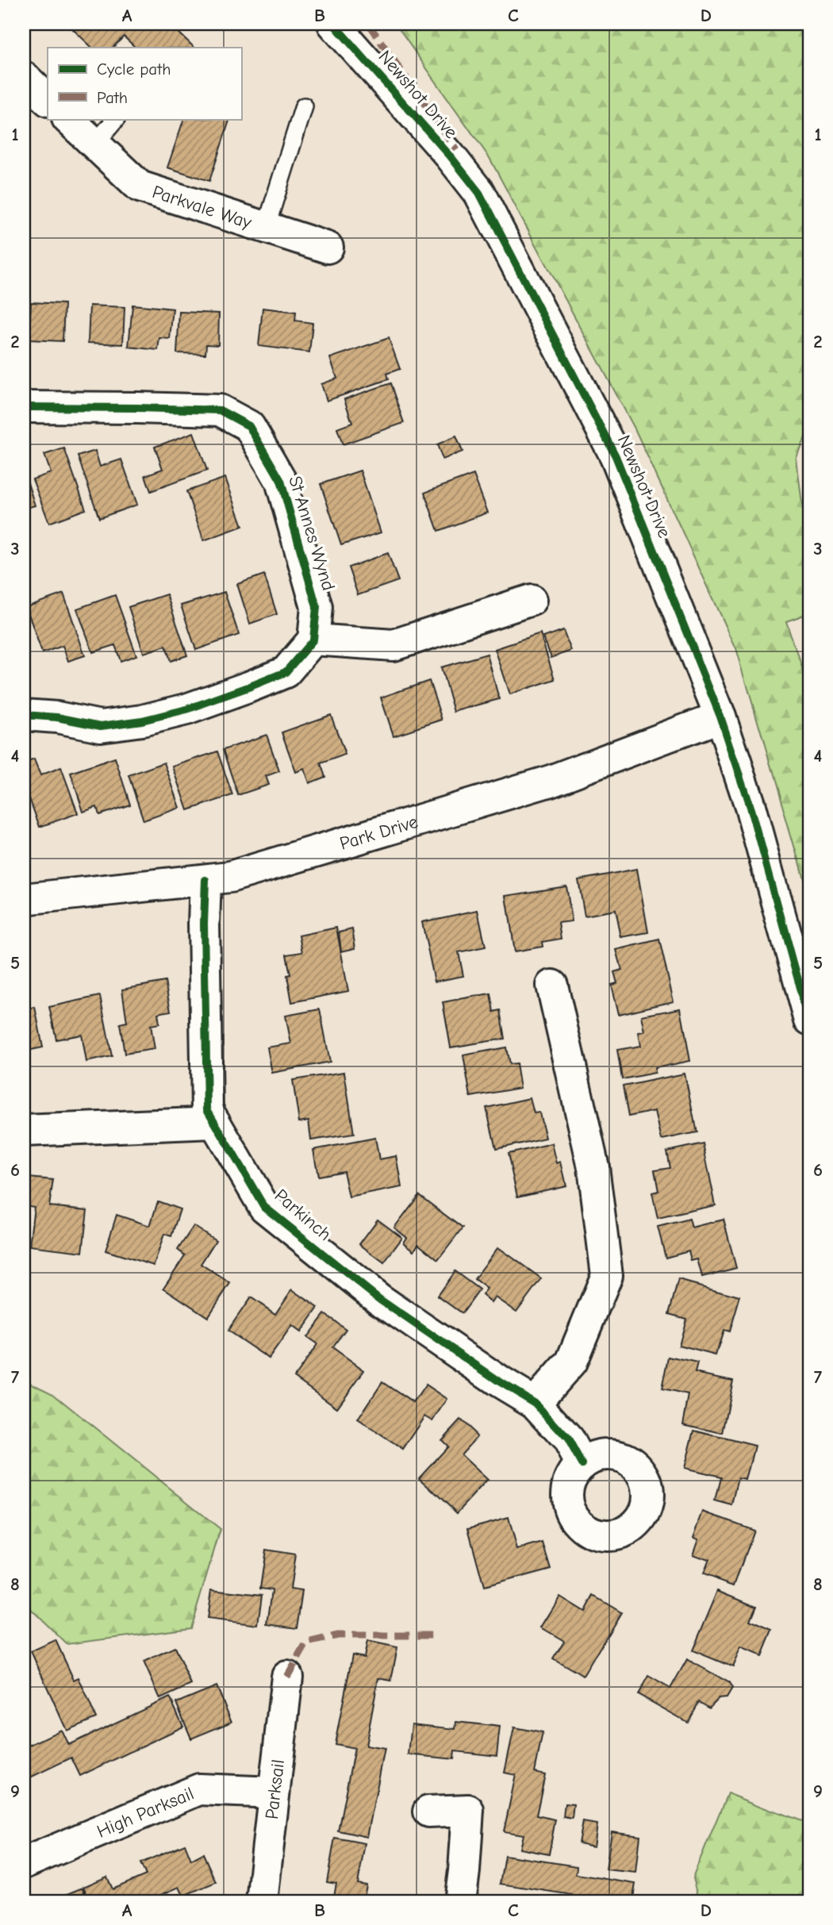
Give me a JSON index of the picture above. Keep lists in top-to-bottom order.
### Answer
{
  "streets": {
    "street": [
      "Newshot Drive",
      "Parkvale Way",
      "St Annes Wynd",
      "Park Drive",
      "Parkinch",
      "Parksail",
      "High Parksail"
    ]
  },
  "crossings": [
    ["Newshot Drive", "Park Drive"],
    ["Park Drive", "Parkinch"],
    ["Parksail", "High Parksail"]
  ],
  "legend": ["Cycle path", "Path"],
  "grid": {
    "columns": [
      "A",
      "B",
      "C",
      "D"
    ],
    "rows": [
      "1",
      "2",
      "3",
      "4",
      "5",
      "6",
      "7",
      "8",
      "9"
    ]
  }
}
